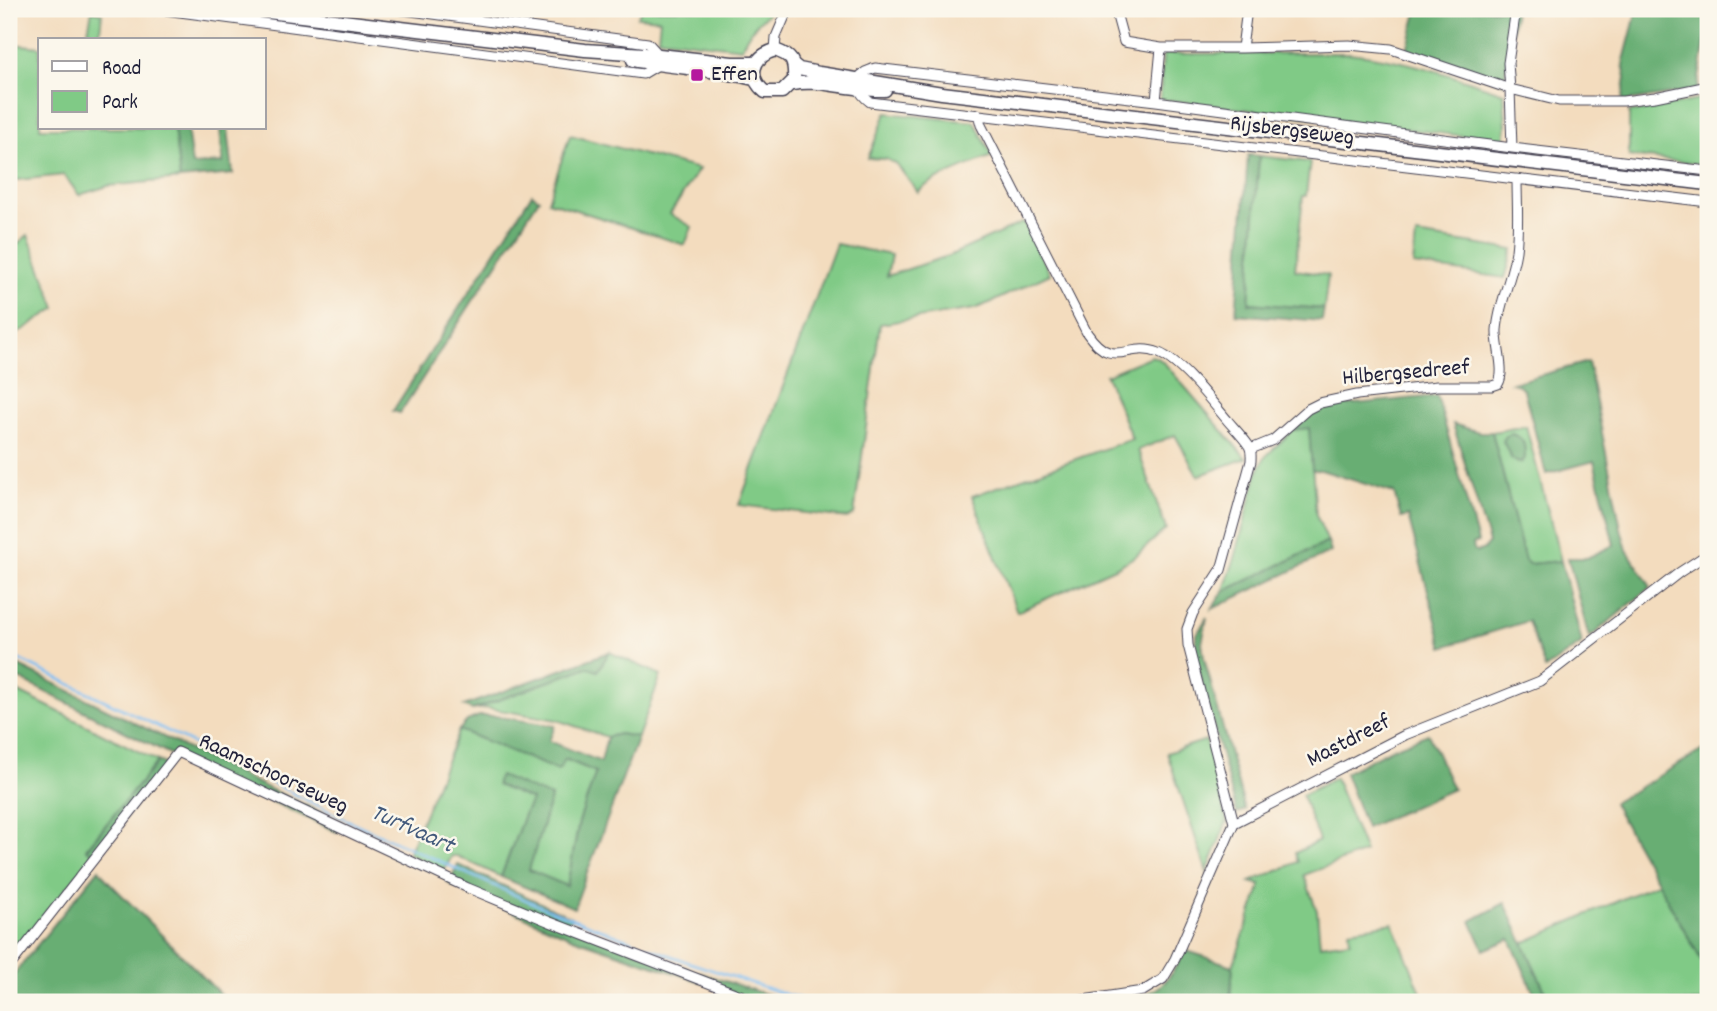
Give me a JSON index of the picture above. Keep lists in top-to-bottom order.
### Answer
{
  "streets": {
    "main road": ["Rijsbergseweg"],
    "street": ["Hilbergsedreef", "Mastdreef", "Raamschoorseweg"]
  },
  "crossings": [
    ["Rijsbergseweg", "Hilbergsedreef"]
  ],
  "water": ["Turfvaart"],
  "places": {
    "transit": ["Effen"]
  },
  "legend": ["Road", "Park"]
}
